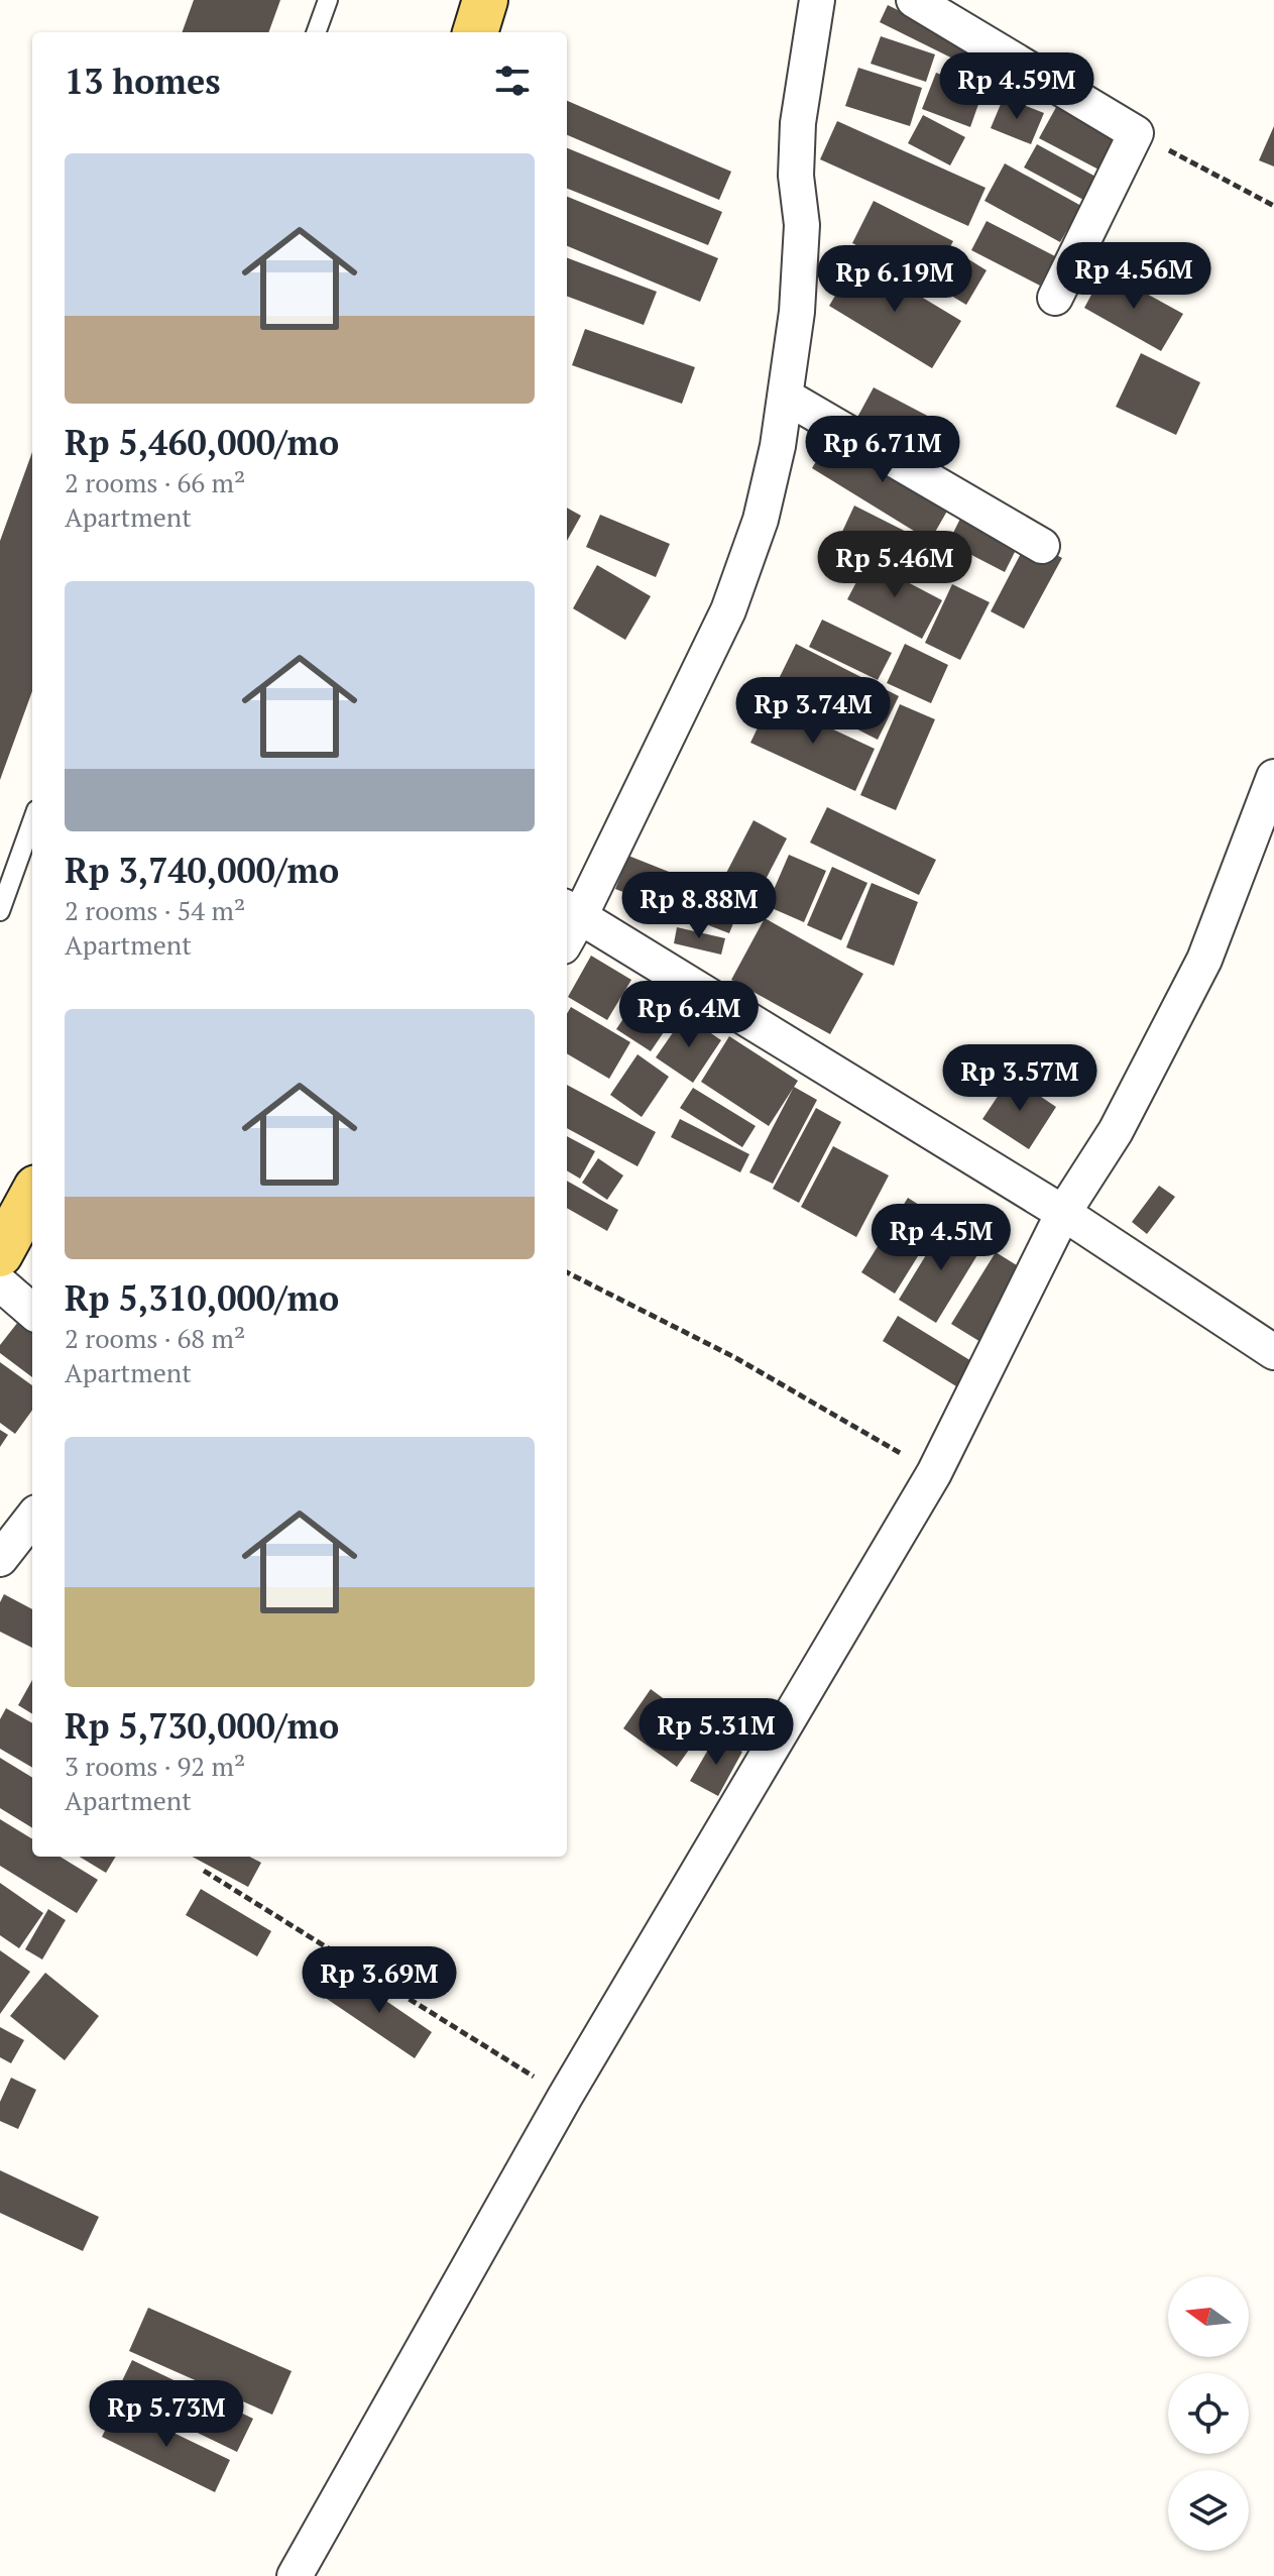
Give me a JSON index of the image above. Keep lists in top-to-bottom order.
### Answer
{
  "north": "left",
  "page": {
    "heading": "13 homes",
    "price": [
      "Rp 4.59M",
      "Rp 4.56M",
      "Rp 6.19M",
      "Rp 6.71M",
      "Rp 5.46M",
      "Rp 3.74M",
      "Rp 8.88M",
      "Rp 6.4M",
      "Rp 3.57M",
      "Rp 4.5M",
      "Rp 5.31M",
      "Rp 3.69M",
      "Rp 5.73M"
    ],
    "list": [
      {
        "name": "Rp 5,460,000/mo",
        "note": "2 rooms · 66 m² · Apartment"
      },
      {
        "name": "Rp 3,740,000/mo",
        "note": "2 rooms · 54 m² · Apartment"
      },
      {
        "name": "Rp 5,310,000/mo",
        "note": "2 rooms · 68 m² · Apartment"
      },
      {
        "name": "Rp 5,730,000/mo",
        "note": "3 rooms · 92 m² · Apartment"
      }
    ]
  }
}
